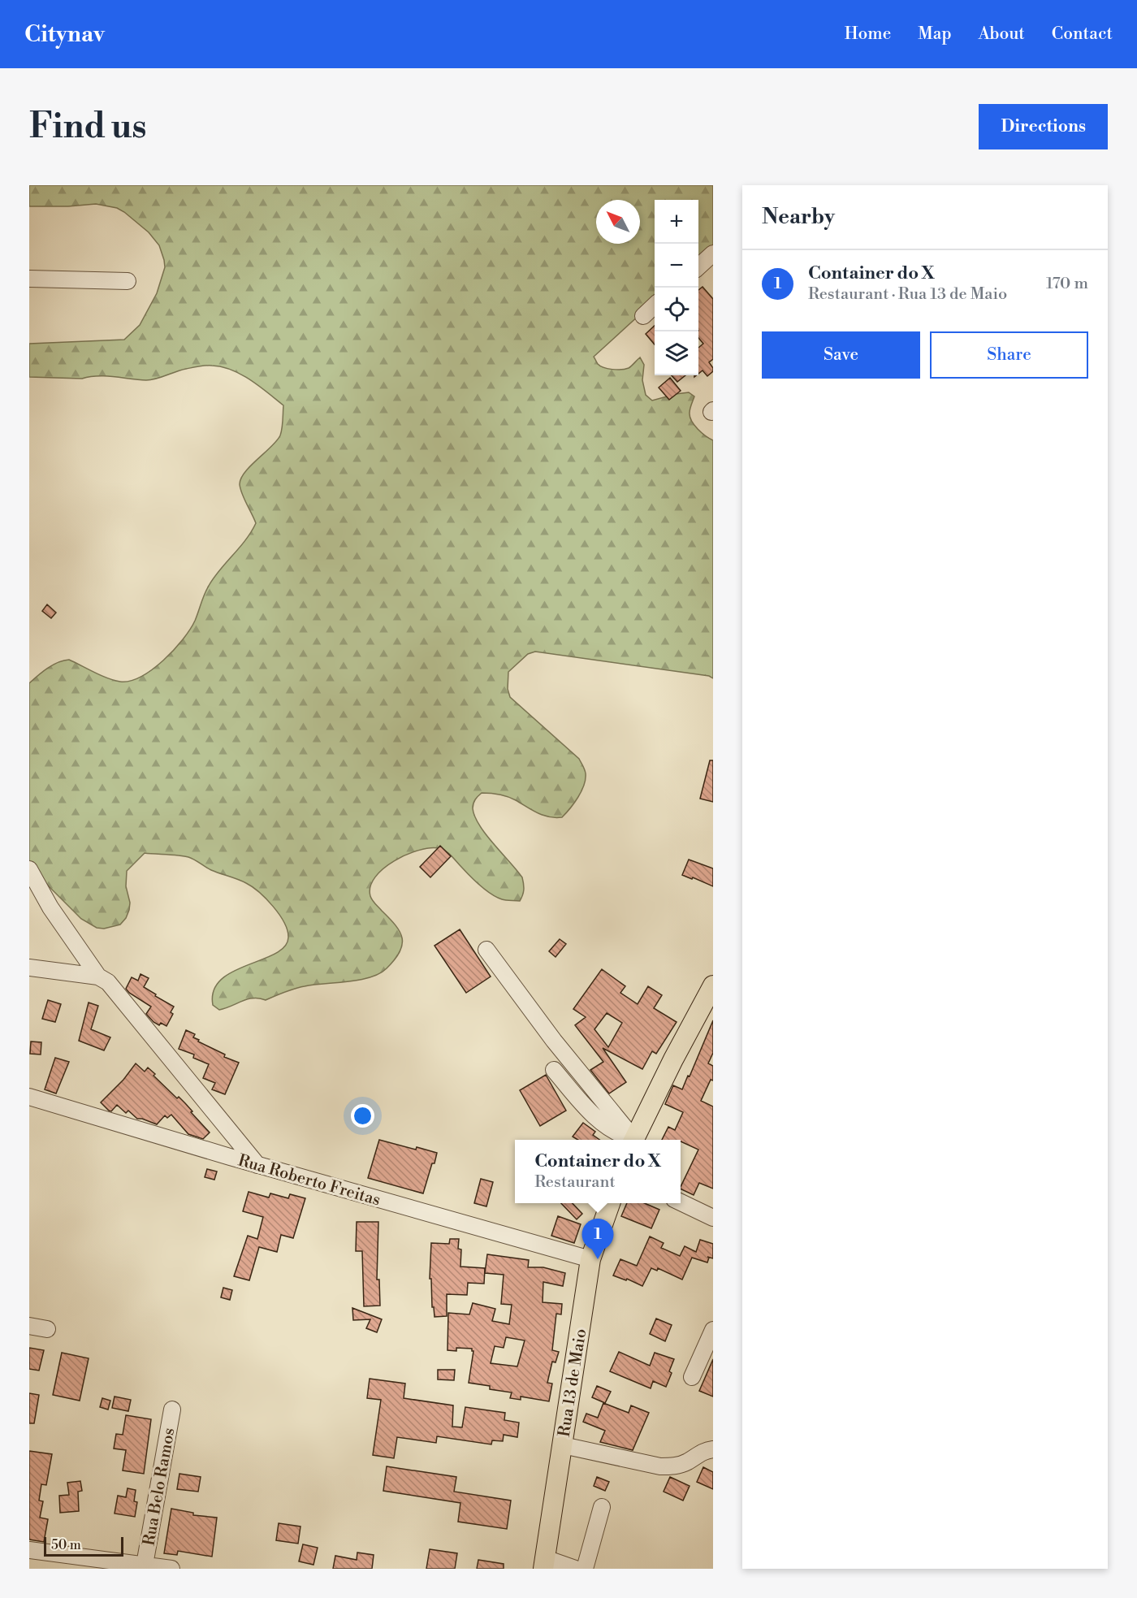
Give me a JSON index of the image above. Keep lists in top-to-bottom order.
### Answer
{
  "streets": {
    "main road": ["Rua 13 de Maio"],
    "street": ["Rua Roberto Freitas", "Rua Belo Ramos"]
  },
  "crossings": [
    ["Rua Roberto Freitas", "Rua 13 de Maio"]
  ],
  "scale_bar": "50 m",
  "north": "top left",
  "page": {
    "header": "Citynav",
    "nav": [
      "Home",
      "Map",
      "About",
      "Contact"
    ],
    "buttons": [
      "Directions",
      ["Save", "Share"]
    ],
    "title": "Find us",
    "heading": "Nearby",
    "map_buttons": ["+", "−"],
    "list": [
      {
        "mark": "1",
        "name": "Container do X",
        "note": "Restaurant · Rua 13 de Maio",
        "value": "170 m"
      }
    ],
    "popup": ["Container do X", "Restaurant"],
    "pins": "1",
    "scale": "50 m"
  }
}
